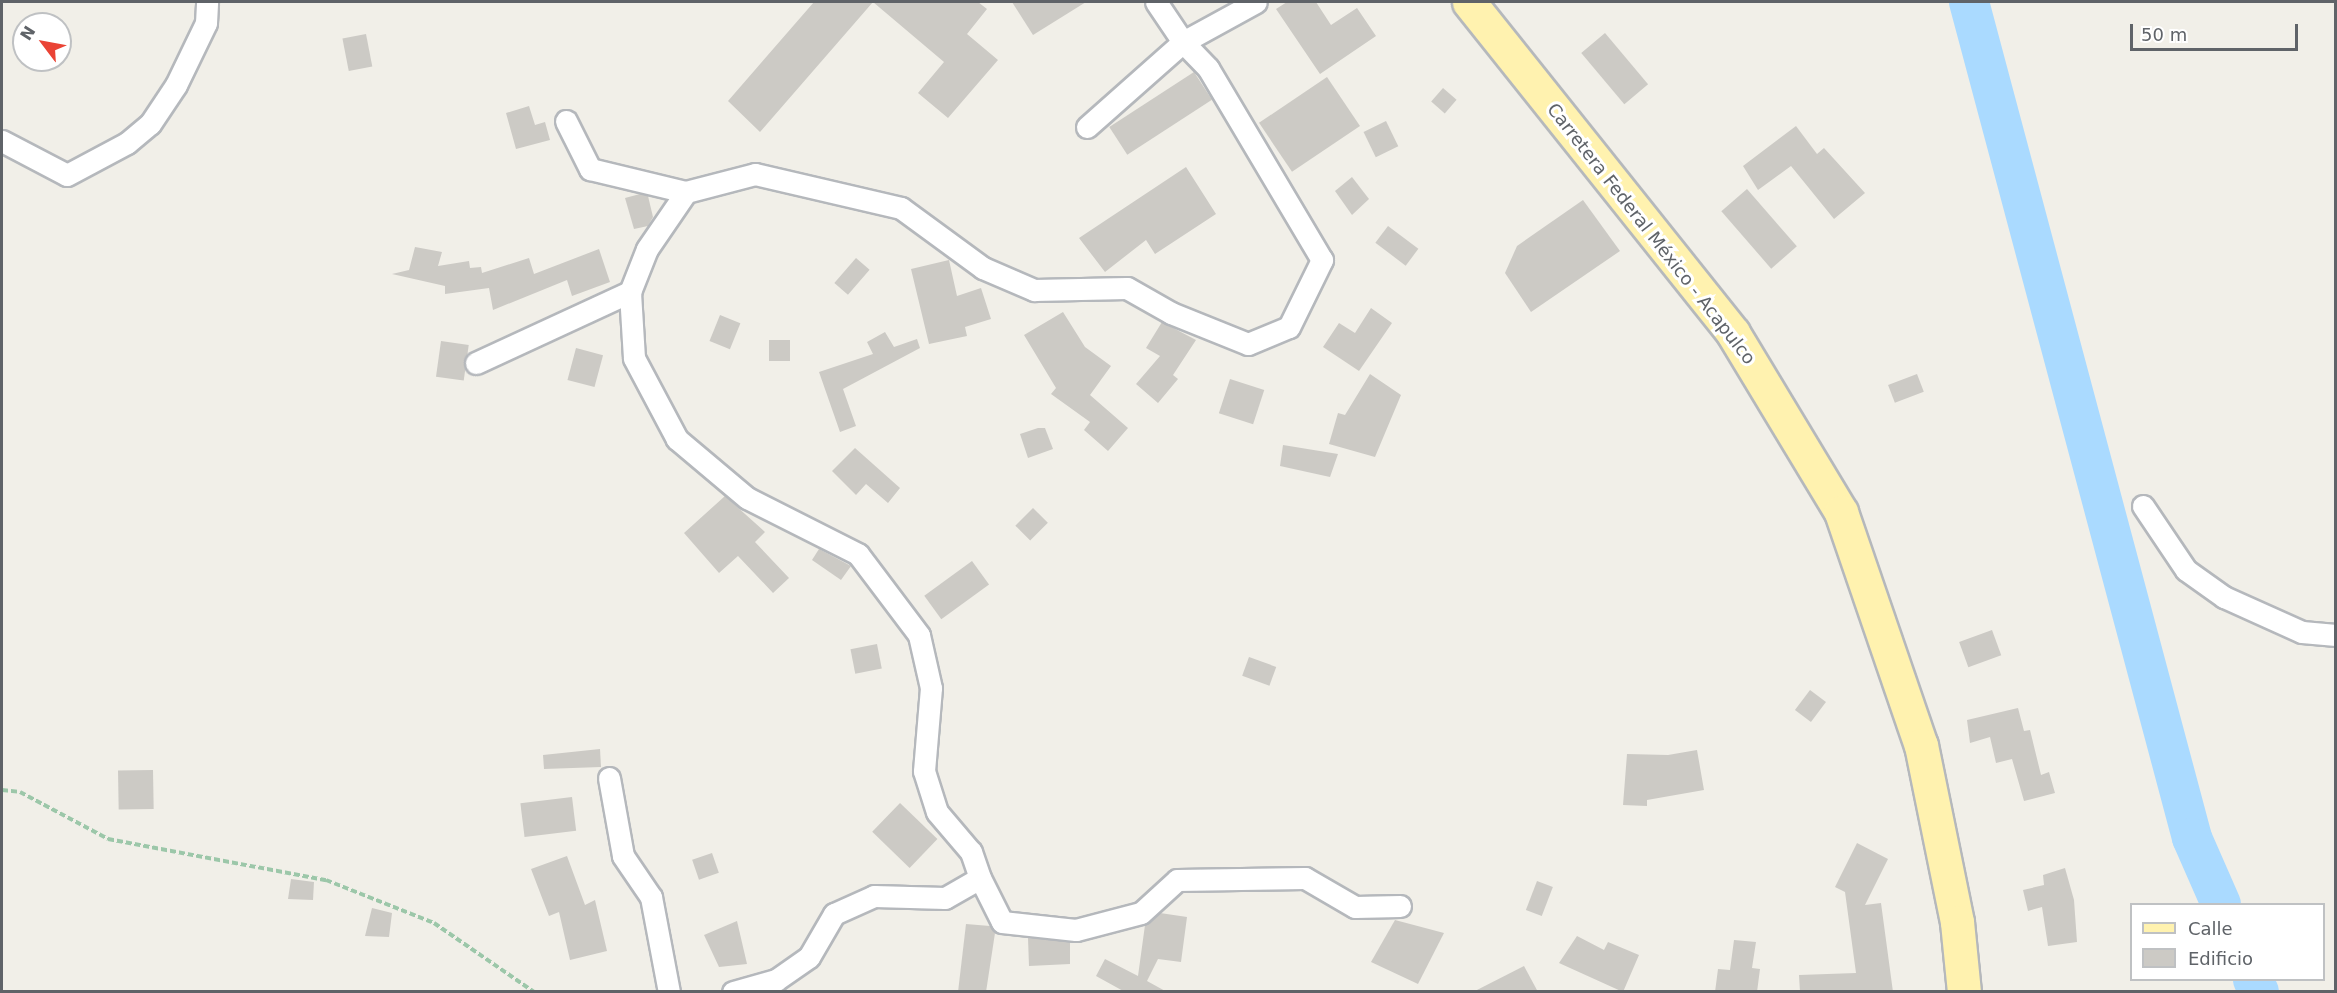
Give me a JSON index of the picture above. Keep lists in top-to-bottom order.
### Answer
{
  "streets": {
    "main road": ["Carretera Federal México - Acapulco"]
  },
  "legend": ["Calle", "Edificio"],
  "scale_bar": "50 m",
  "north": "top left"
}
